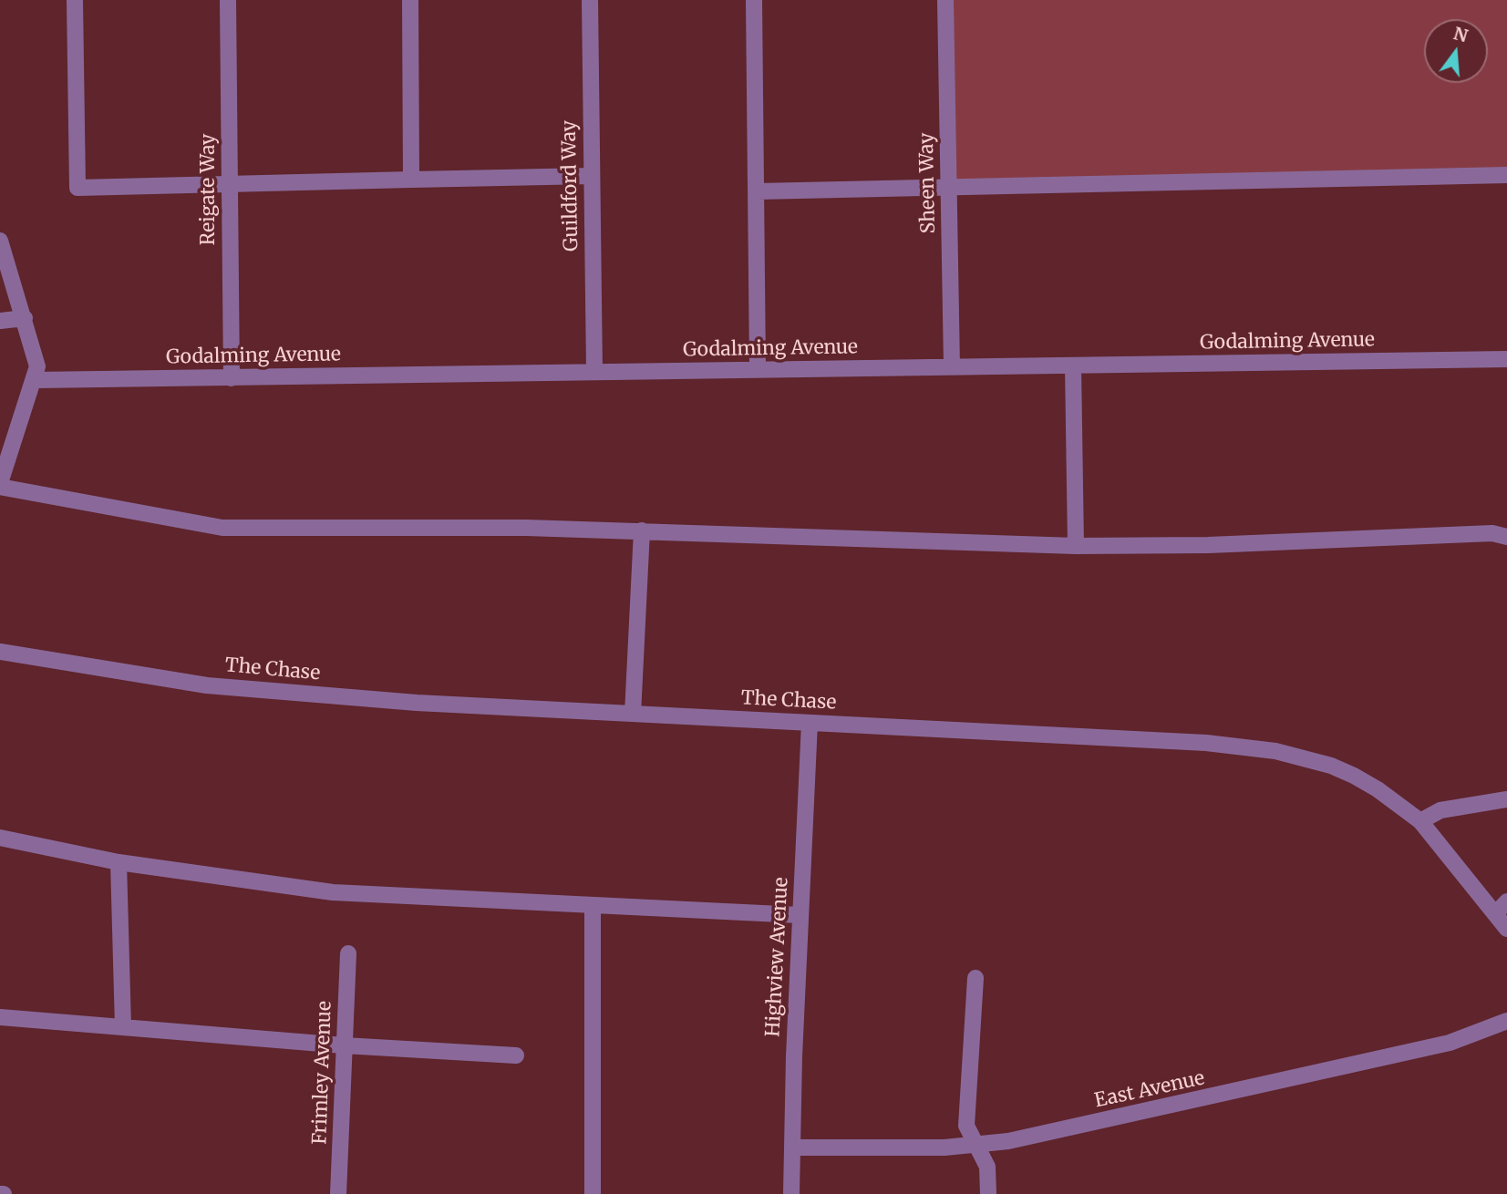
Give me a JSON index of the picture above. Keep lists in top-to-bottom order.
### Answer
{
  "streets": {
    "street": [
      "Sheen Way",
      "Guildford Way",
      "Reigate Way",
      "Godalming Avenue",
      "The Chase",
      "Highview Avenue",
      "Frimley Avenue",
      "East Avenue"
    ]
  },
  "crossings": [
    ["Sheen Way", "Godalming Avenue"],
    ["Guildford Way", "Godalming Avenue"],
    ["Reigate Way", "Godalming Avenue"],
    ["The Chase", "Highview Avenue"],
    ["Highview Avenue", "East Avenue"]
  ],
  "north": "top"
}
